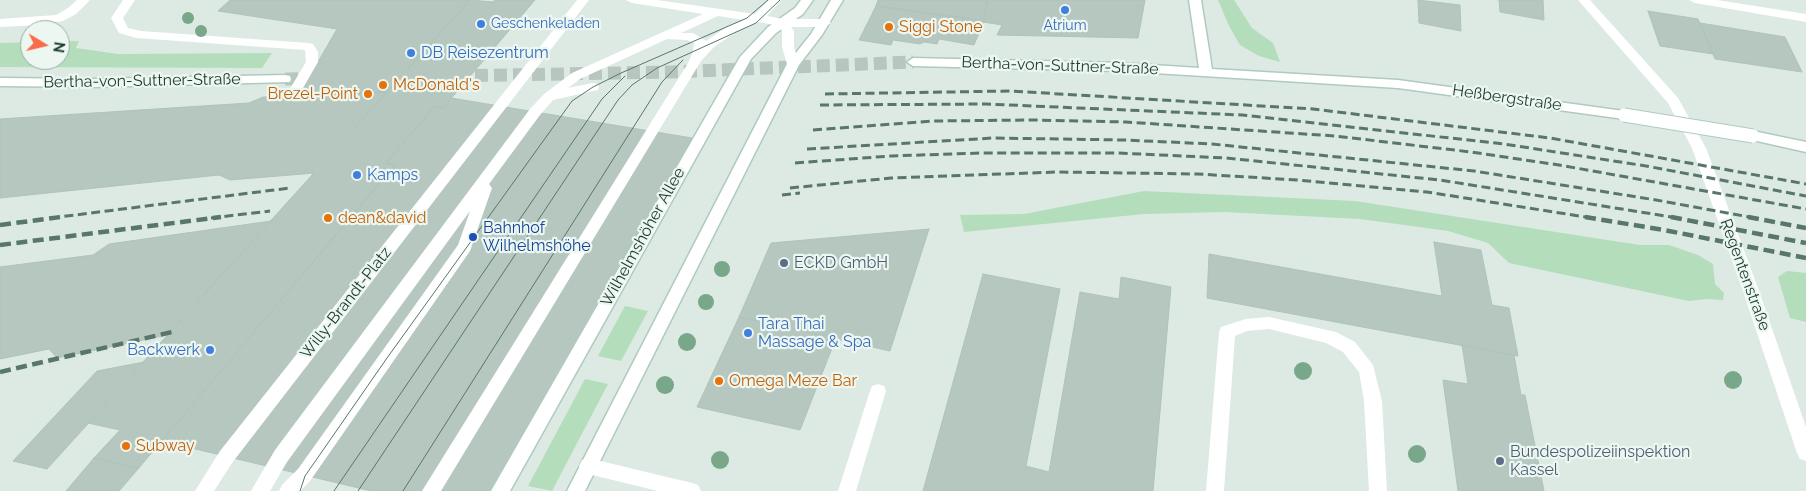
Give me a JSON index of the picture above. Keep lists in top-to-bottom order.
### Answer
{
  "streets": {
    "main road": [
      "Bertha-von-Suttner-Straße",
      "Heßbergstraße",
      "Wilhelmshöher Allee",
      "Regentenstraße",
      "Willy-Brandt-Platz"
    ]
  },
  "crossings": [
    ["Bertha-von-Suttner-Straße", "Heßbergstraße"]
  ],
  "places": [
    "Atrium",
    "Geschenkeladen",
    "Siggi Stone",
    "DB Reisezentrum",
    "McDonald's",
    "Brezel-Point",
    "Kamps",
    "dean&david",
    "Bahnhof Wilhelmshöhe",
    "ECKD GmbH",
    "Tara Thai Massage & Spa",
    "Backwerk",
    "Omega Meze Bar",
    "Subway",
    "Bundespolizeiinspektion Kassel"
  ],
  "north": "right"
}
